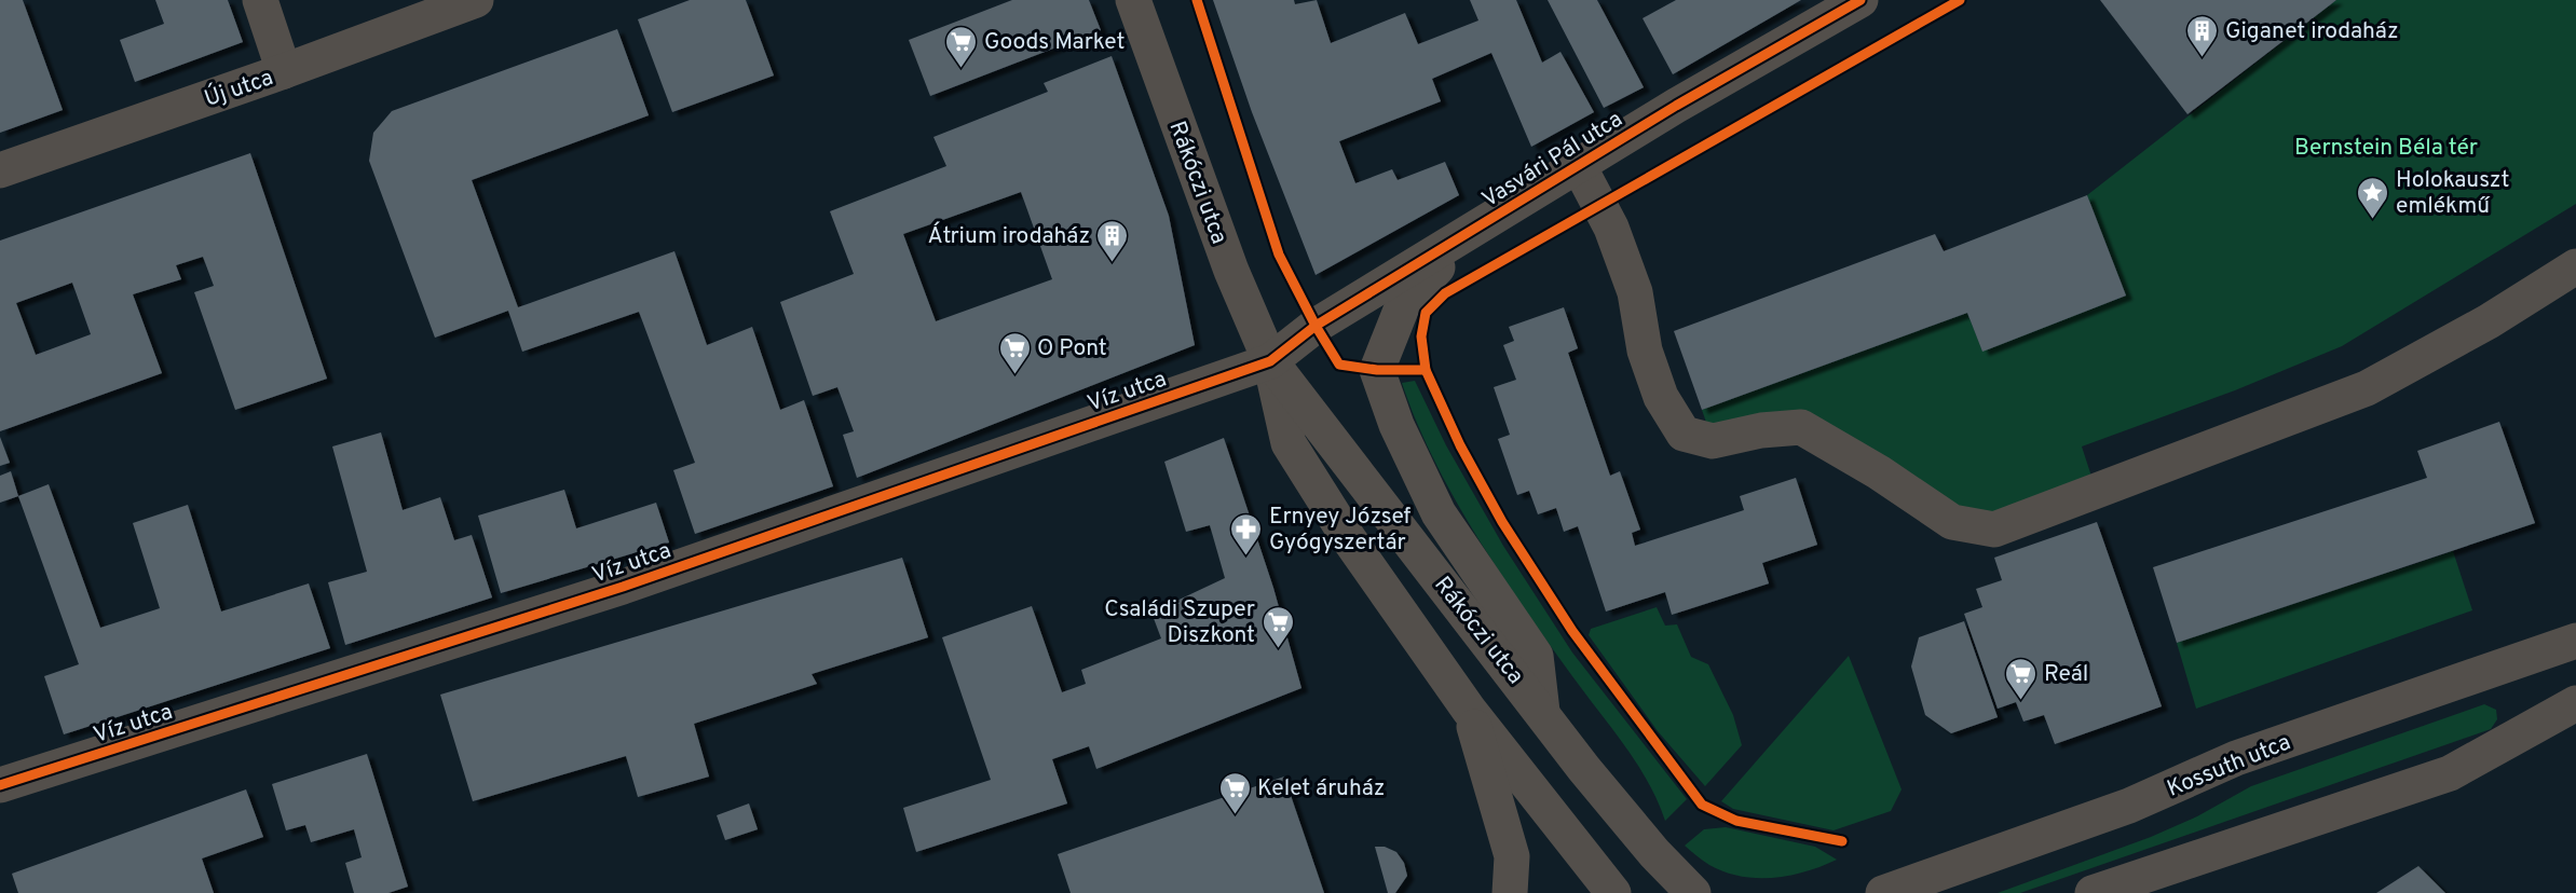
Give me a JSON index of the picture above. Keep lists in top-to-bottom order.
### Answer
{
  "streets": {
    "street": [
      "Új utca",
      "Vasvári Pál utca",
      "Rákóczi utca",
      "Víz utca",
      "Kossuth utca"
    ]
  },
  "crossings": [
    ["Vasvári Pál utca", "Rákóczi utca"],
    ["Vasvári Pál utca", "Víz utca"],
    ["Rákóczi utca", "Víz utca"]
  ],
  "parks": ["Bernstein Béla tér"],
  "places": {
    "building": ["Giganet irodaház", "Átrium irodaház"],
    "supermarket": [
      "Goods Market",
      "O Pont",
      "Családi Szuper Diszkont",
      "Reál",
      "Kelet áruház"
    ],
    "place": ["Holokauszt emlékmű"],
    "pharmacy": ["Ernyey József Gyógyszertár"]
  }
}
